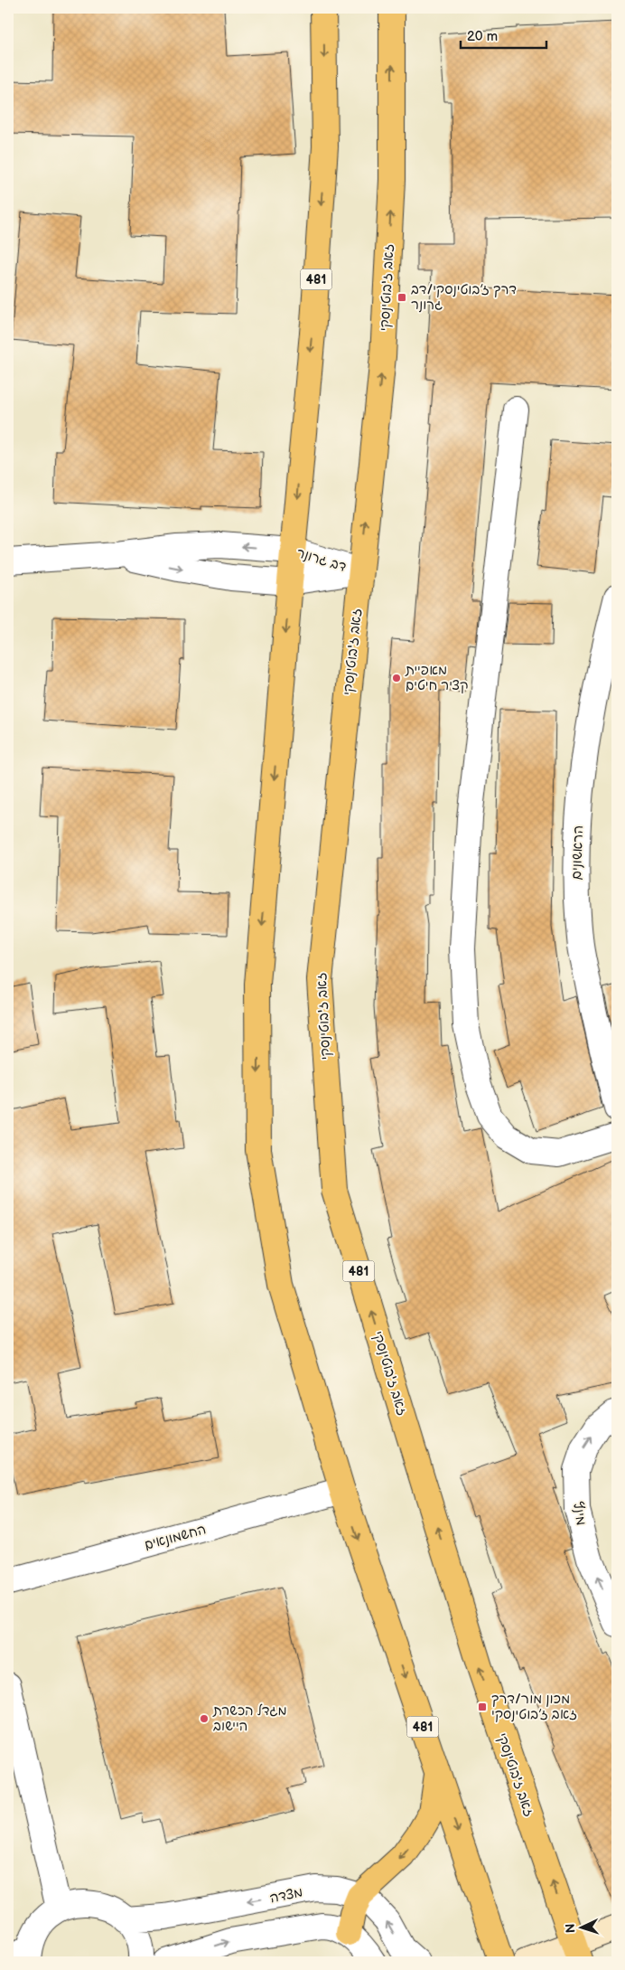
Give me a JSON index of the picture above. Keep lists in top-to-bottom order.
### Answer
{
  "streets": {
    "main road": ["481", "זאב ז'בוטינסקי"],
    "street": [
      "דב גרונר",
      "הראשונים",
      "מינץ",
      "החשמונאים",
      "מצדה"
    ]
  },
  "crossings": [
    ["481", "דב גרונר"],
    ["481", "החשמונאים"],
    ["זאב ז'בוטינסקי", "דב גרונר"]
  ],
  "one_way": ["מינץ"],
  "places": {
    "transit": ["דרך ז׳בוטינסקי/דב גרונר", "מכון מור/דרך זאב ז׳בוטינסקי"],
    "other": ["מאפיית קציר חיטים", "מגדל הכשרת היישוב"]
  },
  "scale_bar": "20 m",
  "north": "left"
}
